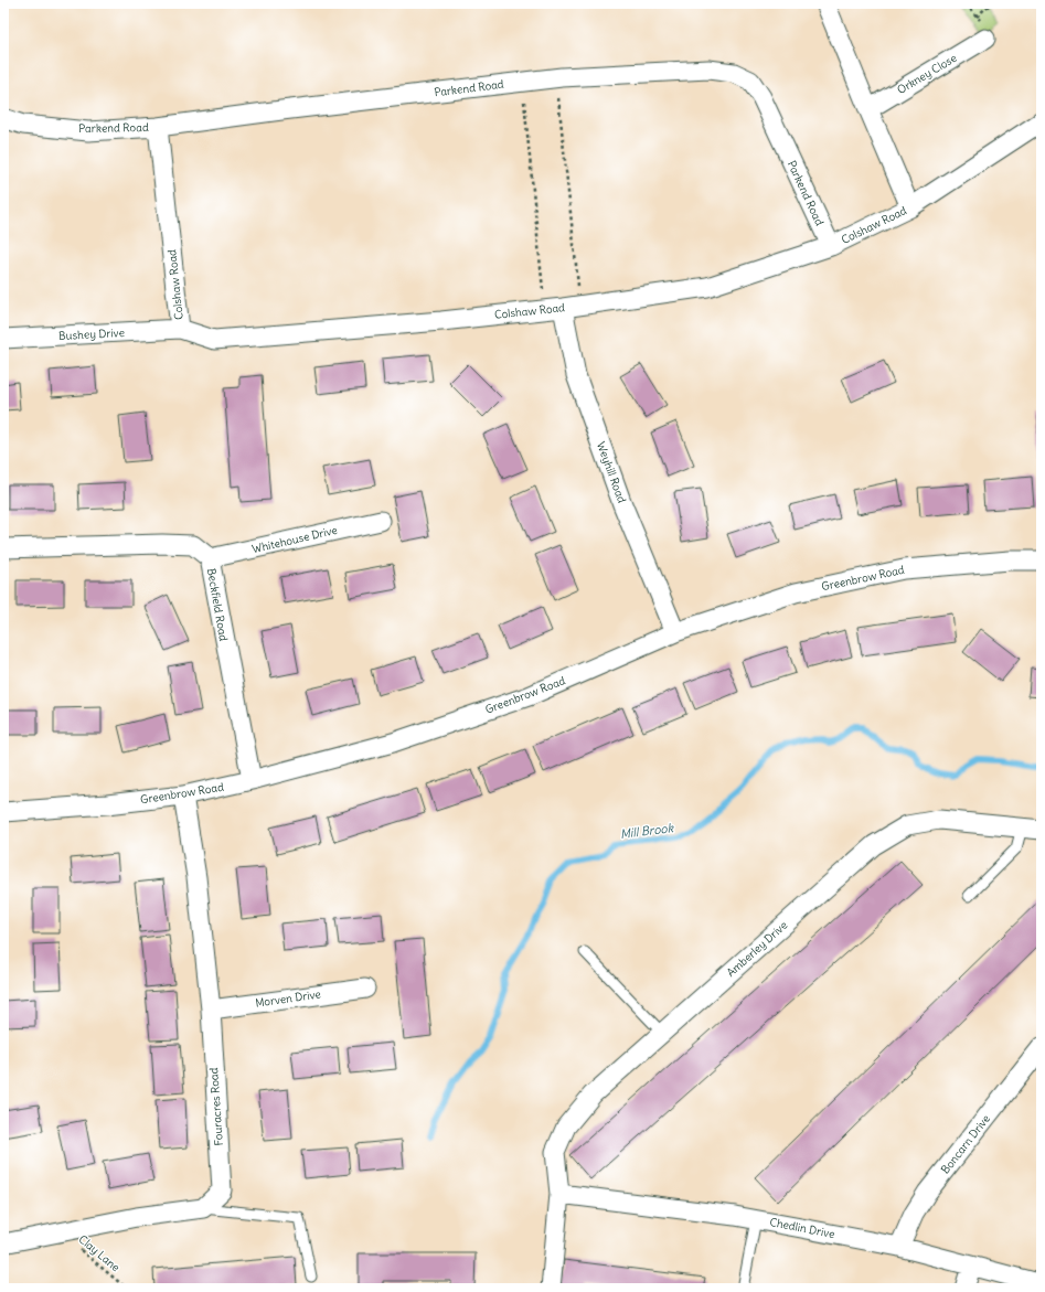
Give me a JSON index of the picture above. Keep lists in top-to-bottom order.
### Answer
{
  "streets": {
    "street": [
      "Orkney Close",
      "Parkend Road",
      "Colshaw Road",
      "Bushey Drive",
      "Weyhill Road",
      "Whitehouse Drive",
      "Greenbrow Road",
      "Beckfield Road",
      "Amberley Drive",
      "Morven Drive",
      "Fouracres Road",
      "Boncarn Drive",
      "Chedlin Drive"
    ],
    "path": ["Clay Lane"]
  },
  "crossings": [
    ["Parkend Road", "Colshaw Road"],
    ["Colshaw Road", "Bushey Drive"],
    ["Colshaw Road", "Weyhill Road"],
    ["Weyhill Road", "Greenbrow Road"],
    ["Whitehouse Drive", "Beckfield Road"],
    ["Greenbrow Road", "Beckfield Road"],
    ["Greenbrow Road", "Fouracres Road"],
    ["Amberley Drive", "Chedlin Drive"],
    ["Morven Drive", "Fouracres Road"],
    ["Boncarn Drive", "Chedlin Drive"]
  ],
  "water": ["Mill Brook"]
}
